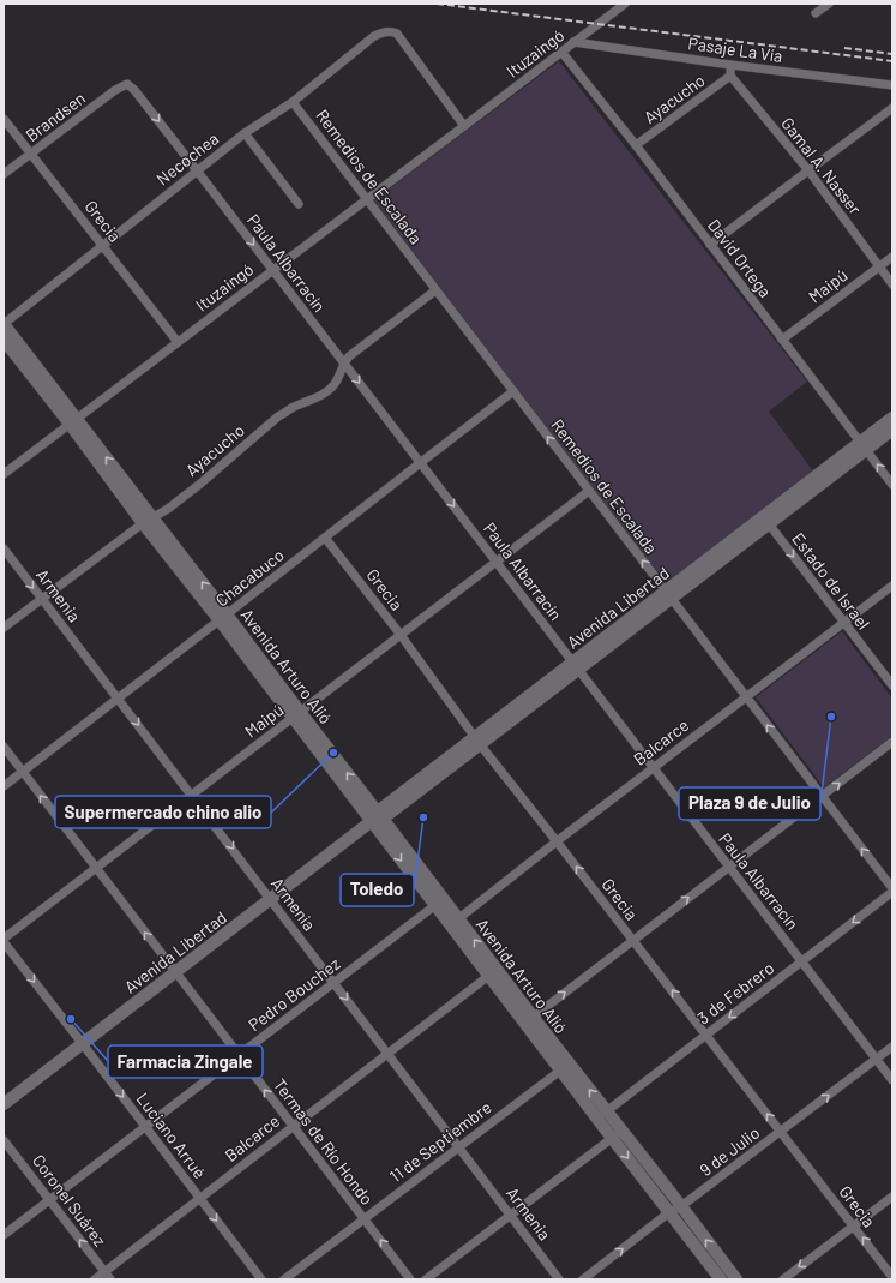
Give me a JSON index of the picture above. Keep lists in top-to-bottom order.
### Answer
{
  "streets": {
    "main road": ["Avenida Libertad", "Avenida Arturo Alió"],
    "street": [
      "Pasaje La Vía",
      "Ituzaingó",
      "Ayacucho",
      "Brandsen",
      "Necochea",
      "Gamal A. Nasser",
      "Remedios de Escalada",
      "Grecia",
      "David Ortega",
      "Paula Albarracín",
      "Maipú",
      "Chacabuco",
      "Estado de Israel",
      "Armenia",
      "Balcarce",
      "3 de Febrero",
      "Pedro Bouchez",
      "Luciano Arrué",
      "Termas de Río Hondo",
      "11 de Septiembre",
      "9 de Julio",
      "Coronel Suárez"
    ]
  },
  "crossings": [
    ["Pasaje La Vía", "Ituzaingó"],
    ["Ituzaingó", "Necochea"],
    ["Ituzaingó", "Remedios de Escalada"],
    ["Ituzaingó", "Grecia"],
    ["Ituzaingó", "David Ortega"],
    ["Ituzaingó", "Paula Albarracín"],
    ["Ituzaingó", "Avenida Arturo Alió"],
    ["Ayacucho", "Gamal A. Nasser"],
    ["Ayacucho", "Remedios de Escalada"],
    ["Ayacucho", "David Ortega"],
    ["Ayacucho", "Paula Albarracín"],
    ["Ayacucho", "Armenia"],
    ["Ayacucho", "Avenida Arturo Alió"],
    ["Brandsen", "Grecia"],
    ["Brandsen", "Paula Albarracín"],
    ["Necochea", "Remedios de Escalada"],
    ["Necochea", "Grecia"],
    ["Necochea", "Paula Albarracín"],
    ["Necochea", "Avenida Arturo Alió"],
    ["Gamal A. Nasser", "Maipú"],
    ["Remedios de Escalada", "Maipú"],
    ["Remedios de Escalada", "Chacabuco"],
    ["Remedios de Escalada", "Avenida Libertad"],
    ["Remedios de Escalada", "Balcarce"],
    ["Grecia", "Maipú"],
    ["Grecia", "Chacabuco"],
    ["Grecia", "Avenida Libertad"],
    ["Grecia", "Balcarce"],
    ["Grecia", "3 de Febrero"],
    ["Grecia", "9 de Julio"],
    ["David Ortega", "Maipú"],
    ["David Ortega", "Avenida Libertad"],
    ["Paula Albarracín", "Maipú"],
    ["Paula Albarracín", "Chacabuco"],
    ["Paula Albarracín", "Avenida Libertad"],
    ["Paula Albarracín", "Balcarce"],
    ["Paula Albarracín", "3 de Febrero"],
    ["Paula Albarracín", "9 de Julio"],
    ["Maipú", "Armenia"],
    ["Maipú", "Avenida Arturo Alió"],
    ["Maipú", "Luciano Arrué"],
    ["Maipú", "Termas de Río Hondo"],
    ["Chacabuco", "Armenia"],
    ["Chacabuco", "Avenida Arturo Alió"],
    ["Chacabuco", "Termas de Río Hondo"],
    ["Estado de Israel", "Avenida Libertad"],
    ["Estado de Israel", "Balcarce"],
    ["Armenia", "Avenida Libertad"],
    ["Armenia", "Balcarce"],
    ["Armenia", "Pedro Bouchez"],
    ["Armenia", "11 de Septiembre"],
    ["Avenida Libertad", "Avenida Arturo Alió"],
    ["Avenida Libertad", "Luciano Arrué"],
    ["Avenida Libertad", "Termas de Río Hondo"],
    ["Avenida Arturo Alió", "Balcarce"],
    ["Avenida Arturo Alió", "3 de Febrero"],
    ["Avenida Arturo Alió", "Pedro Bouchez"],
    ["Avenida Arturo Alió", "11 de Septiembre"],
    ["Avenida Arturo Alió", "9 de Julio"],
    ["Balcarce", "Luciano Arrué"],
    ["Balcarce", "Termas de Río Hondo"],
    ["Balcarce", "Coronel Suárez"],
    ["Pedro Bouchez", "Luciano Arrué"],
    ["Pedro Bouchez", "Termas de Río Hondo"],
    ["Pedro Bouchez", "Coronel Suárez"],
    ["Termas de Río Hondo", "11 de Septiembre"]
  ],
  "one_way": [
    "Remedios de Escalada",
    "Grecia",
    "Paula Albarracín",
    "Estado de Israel",
    "Armenia",
    "3 de Febrero",
    "Luciano Arrué",
    "Termas de Río Hondo",
    "9 de Julio",
    "Coronel Suárez"
  ],
  "places": [
    "Plaza 9 de Julio",
    "Supermercado chino alio",
    "Toledo",
    "Farmacia Zingale"
  ]
}
